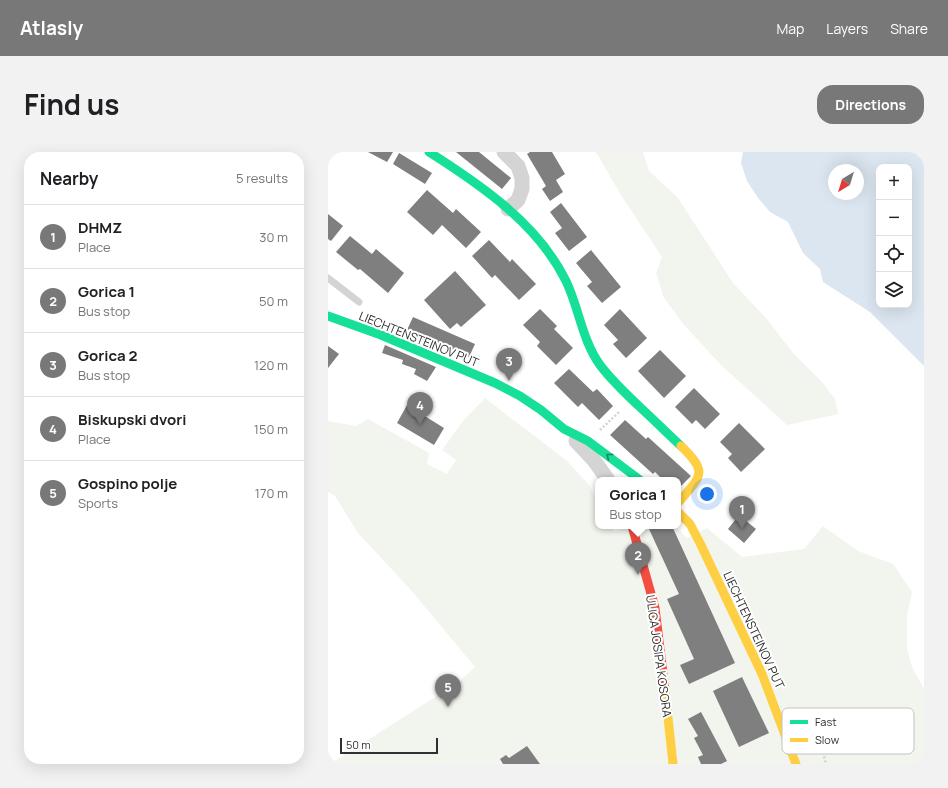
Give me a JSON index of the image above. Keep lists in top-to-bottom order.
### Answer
{
  "streets": {
    "street": ["LIECHTENSTEINOV PUT", "ULICA JOSIPA KOSORA"]
  },
  "legend": ["Fast", "Slow"],
  "scale_bar": "50 m",
  "north": "bottom left",
  "page": {
    "header": "Atlasly",
    "nav": ["Map", "Layers", "Share"],
    "title": "Find us",
    "buttons": "Directions",
    "heading": ["Nearby", "5 results"],
    "map_buttons": ["+", "−"],
    "list": [
      {
        "mark": "1",
        "name": "DHMZ",
        "note": "Place",
        "value": "30 m"
      },
      {
        "mark": "2",
        "name": "Gorica 1",
        "note": "Bus stop",
        "value": "50 m"
      },
      {
        "mark": "3",
        "name": "Gorica 2",
        "note": "Bus stop",
        "value": "120 m"
      },
      {
        "mark": "4",
        "name": "Biskupski dvori",
        "note": "Place",
        "value": "150 m"
      },
      {
        "mark": "5",
        "name": "Gospino polje",
        "note": "Sports",
        "value": "170 m"
      }
    ],
    "pins": [
      "3",
      "4",
      "1",
      "2",
      "5"
    ],
    "popup": ["Gorica 1", "Bus stop"],
    "scale": "50 m"
  }
}
